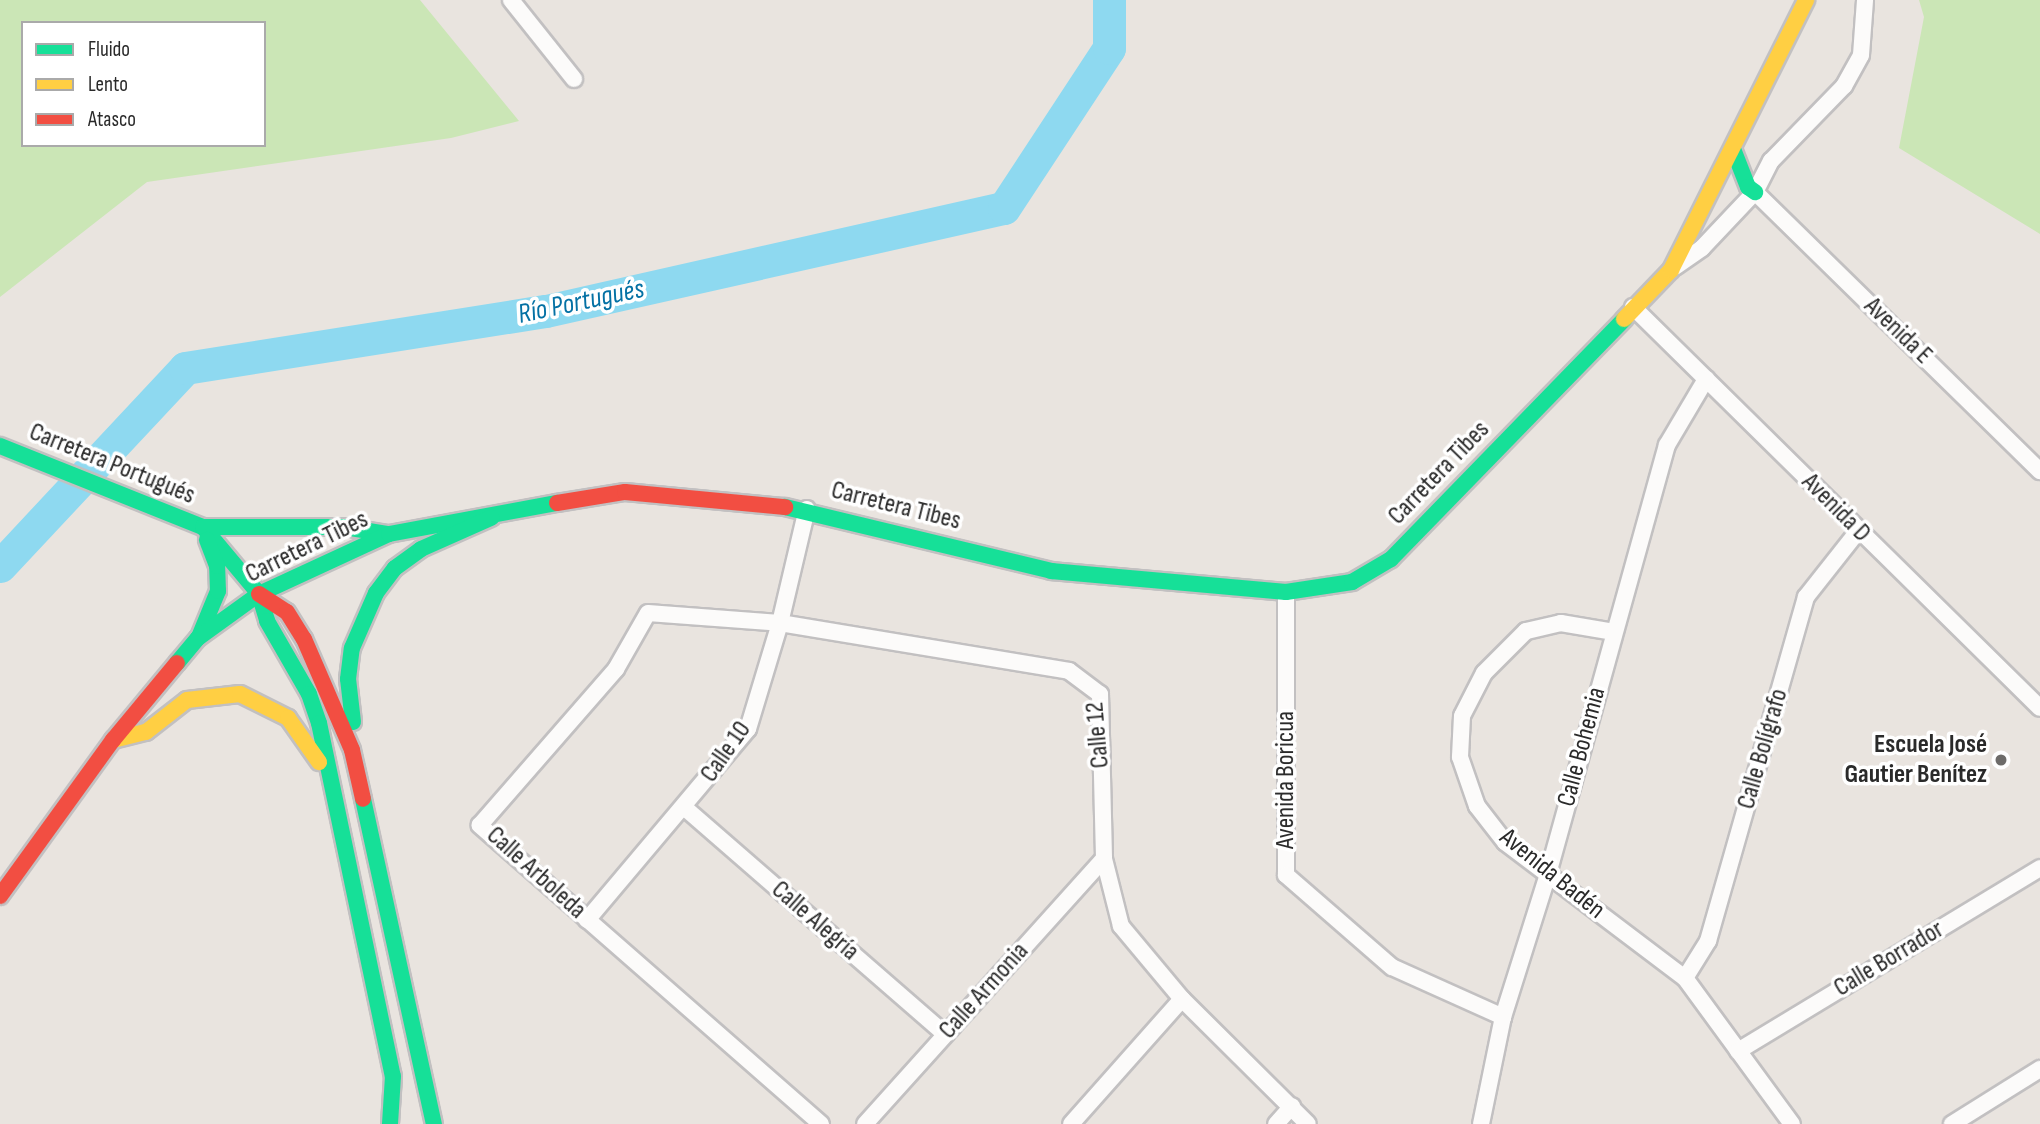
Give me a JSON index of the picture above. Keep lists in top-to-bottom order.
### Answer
{
  "streets": {
    "main road": ["Carretera Portugués", "Carretera Tibes"],
    "street": [
      "Avenida E",
      "Avenida D",
      "Calle 12",
      "Calle Bohemia",
      "Calle Bolígrafo",
      "Calle 10",
      "Avenida Boricua",
      "Calle Arboleda",
      "Avenida Badén",
      "Calle Alegría",
      "Calle Borrador",
      "Calle Armonia"
    ]
  },
  "crossings": [
    ["Carretera Portugués", "Carretera Tibes"],
    ["Carretera Tibes", "Avenida D"],
    ["Carretera Tibes", "Calle 10"],
    ["Carretera Tibes", "Avenida Boricua"],
    ["Avenida D", "Calle Bohemia"],
    ["Avenida D", "Calle Bolígrafo"],
    ["Calle 12", "Calle 10"],
    ["Calle 12", "Calle Arboleda"],
    ["Calle 12", "Calle Armonia"],
    ["Calle Bohemia", "Avenida Boricua"],
    ["Calle Bohemia", "Avenida Badén"],
    ["Calle Bolígrafo", "Avenida Badén"],
    ["Calle 10", "Calle Arboleda"],
    ["Calle 10", "Calle Alegría"],
    ["Avenida Badén", "Calle Borrador"],
    ["Calle Alegría", "Calle Armonia"]
  ],
  "water": ["Río Portugués"],
  "places": ["Escuela José Gautier Benítez"],
  "legend": ["Fluido", "Lento", "Atasco"]
}
